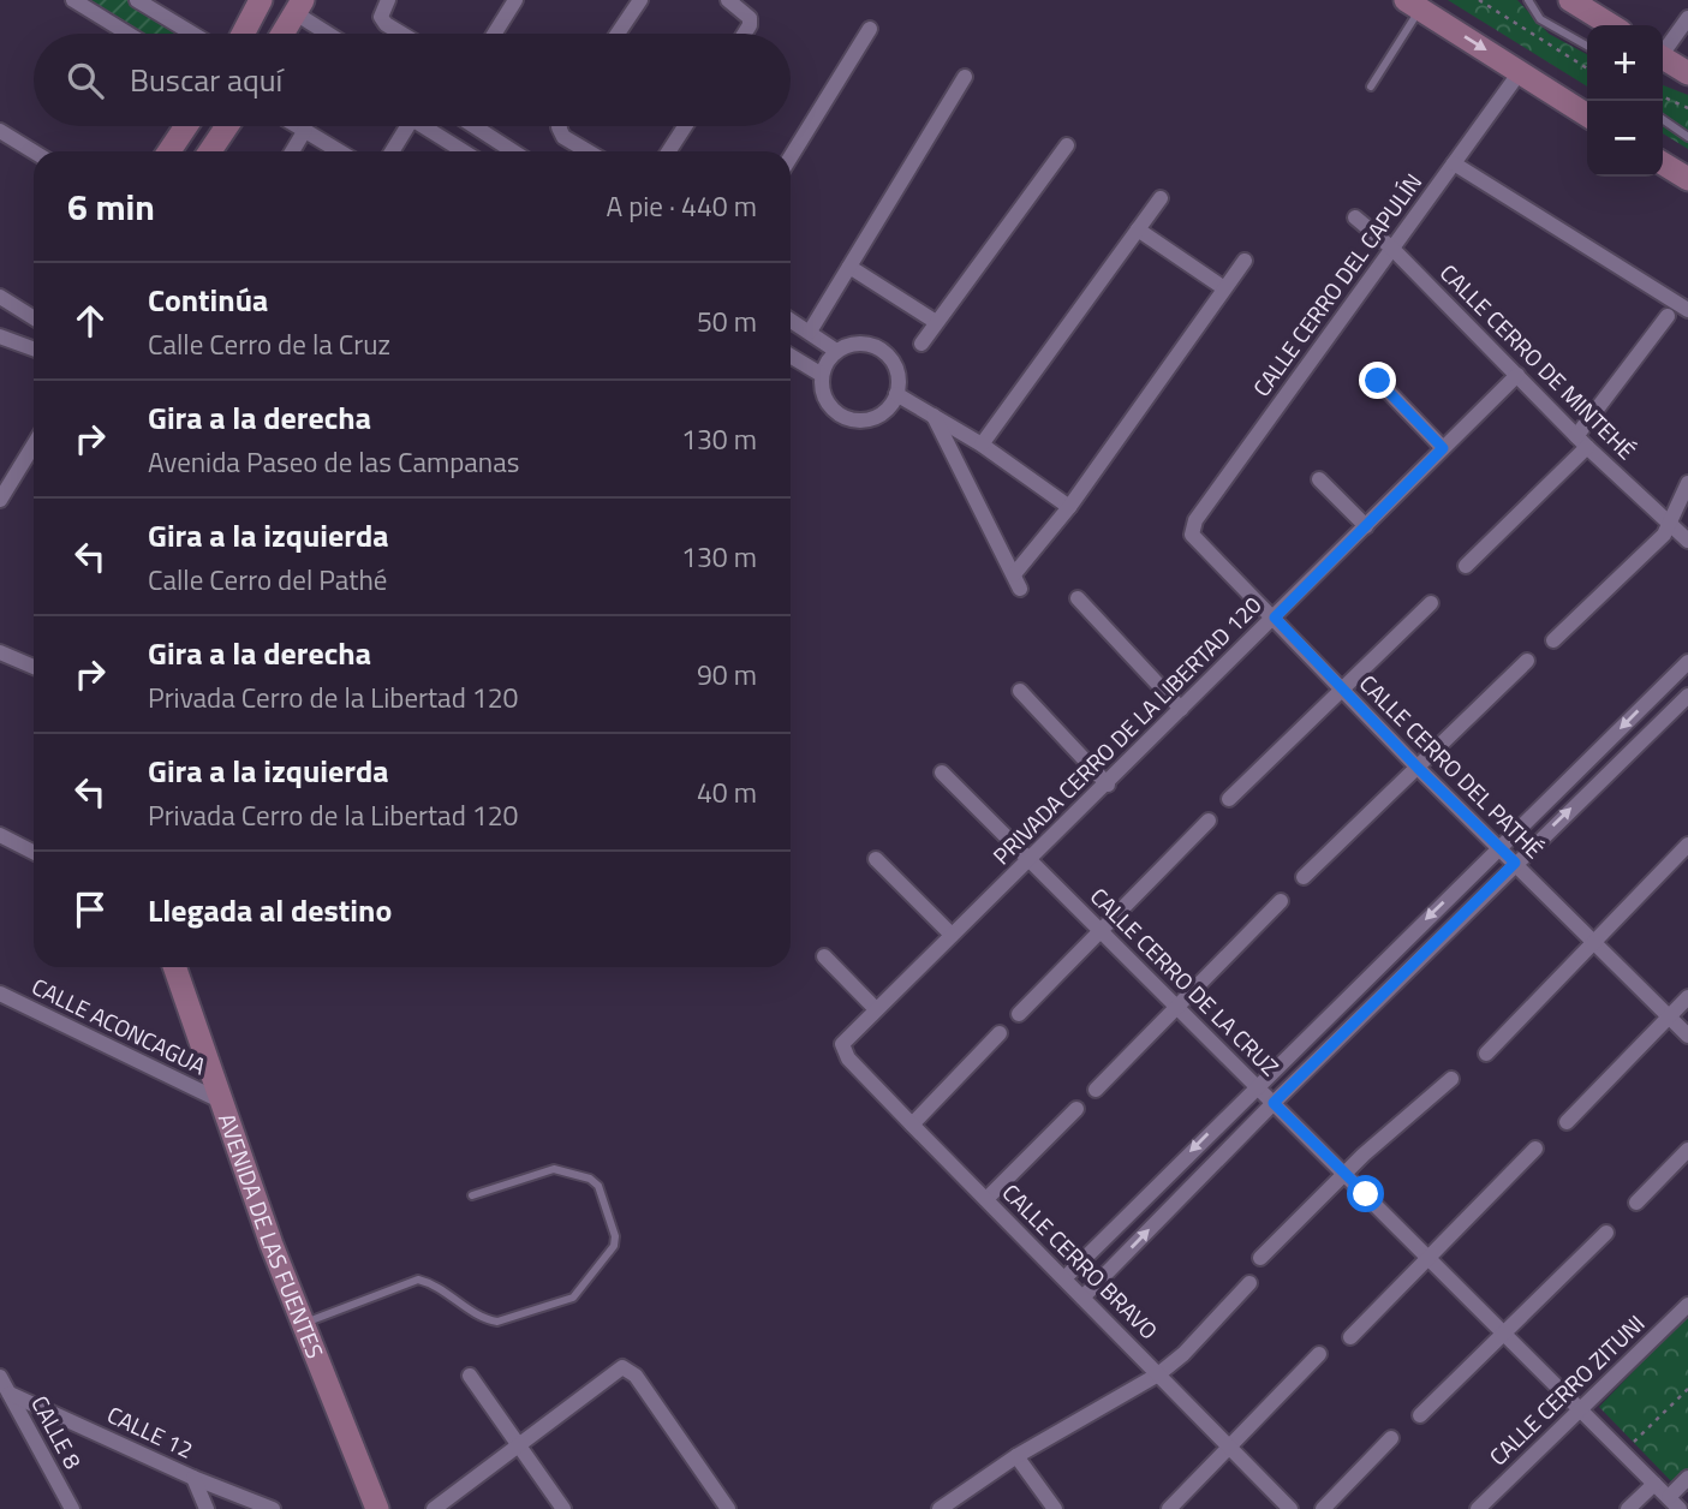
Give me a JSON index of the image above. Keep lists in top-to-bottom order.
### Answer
{
  "streets": {
    "main road": ["AVENIDA DE LAS FUENTES"],
    "street": [
      "CALLE CERRO DEL CAPULÍN",
      "CALLE CERRO DE MINTEHÉ",
      "PRIVADA CERRO DE LA LIBERTAD 120",
      "CALLE CERRO DEL PATHÉ",
      "CALLE CERRO DE LA CRUZ",
      "CALLE ACONCAGUA",
      "CALLE CERRO BRAVO",
      "CALLE CERRO ZITUNI",
      "CALLE 8",
      "CALLE 12"
    ]
  },
  "crossings": [
    ["CALLE CERRO DEL CAPULÍN", "CALLE CERRO DE MINTEHÉ"],
    ["CALLE CERRO DEL CAPULÍN", "CALLE CERRO DEL PATHÉ"],
    ["CALLE CERRO DE MINTEHÉ", "PRIVADA CERRO DE LA LIBERTAD 120"],
    ["PRIVADA CERRO DE LA LIBERTAD 120", "CALLE CERRO DEL PATHÉ"],
    ["PRIVADA CERRO DE LA LIBERTAD 120", "CALLE CERRO DE LA CRUZ"],
    ["PRIVADA CERRO DE LA LIBERTAD 120", "CALLE CERRO BRAVO"],
    ["CALLE CERRO DE LA CRUZ", "CALLE CERRO ZITUNI"],
    ["CALLE ACONCAGUA", "AVENIDA DE LAS FUENTES"],
    ["CALLE 8", "CALLE 12"]
  ],
  "page": {
    "map_buttons": ["+", "−"],
    "search": "Buscar aquí",
    "heading": ["6 min", "A pie · 440 m"],
    "list": [
      ["Continúa", "Calle Cerro de la Cruz", "50 m"],
      ["Gira a la derecha", "Avenida Paseo de las Campanas", "130 m"],
      ["Gira a la izquierda", "Calle Cerro del Pathé", "130 m"],
      ["Gira a la derecha", "Privada Cerro de la Libertad 120", "90 m"],
      ["Gira a la izquierda", "Privada Cerro de la Libertad 120", "40 m"],
      "Llegada al destino"
    ]
  }
}
